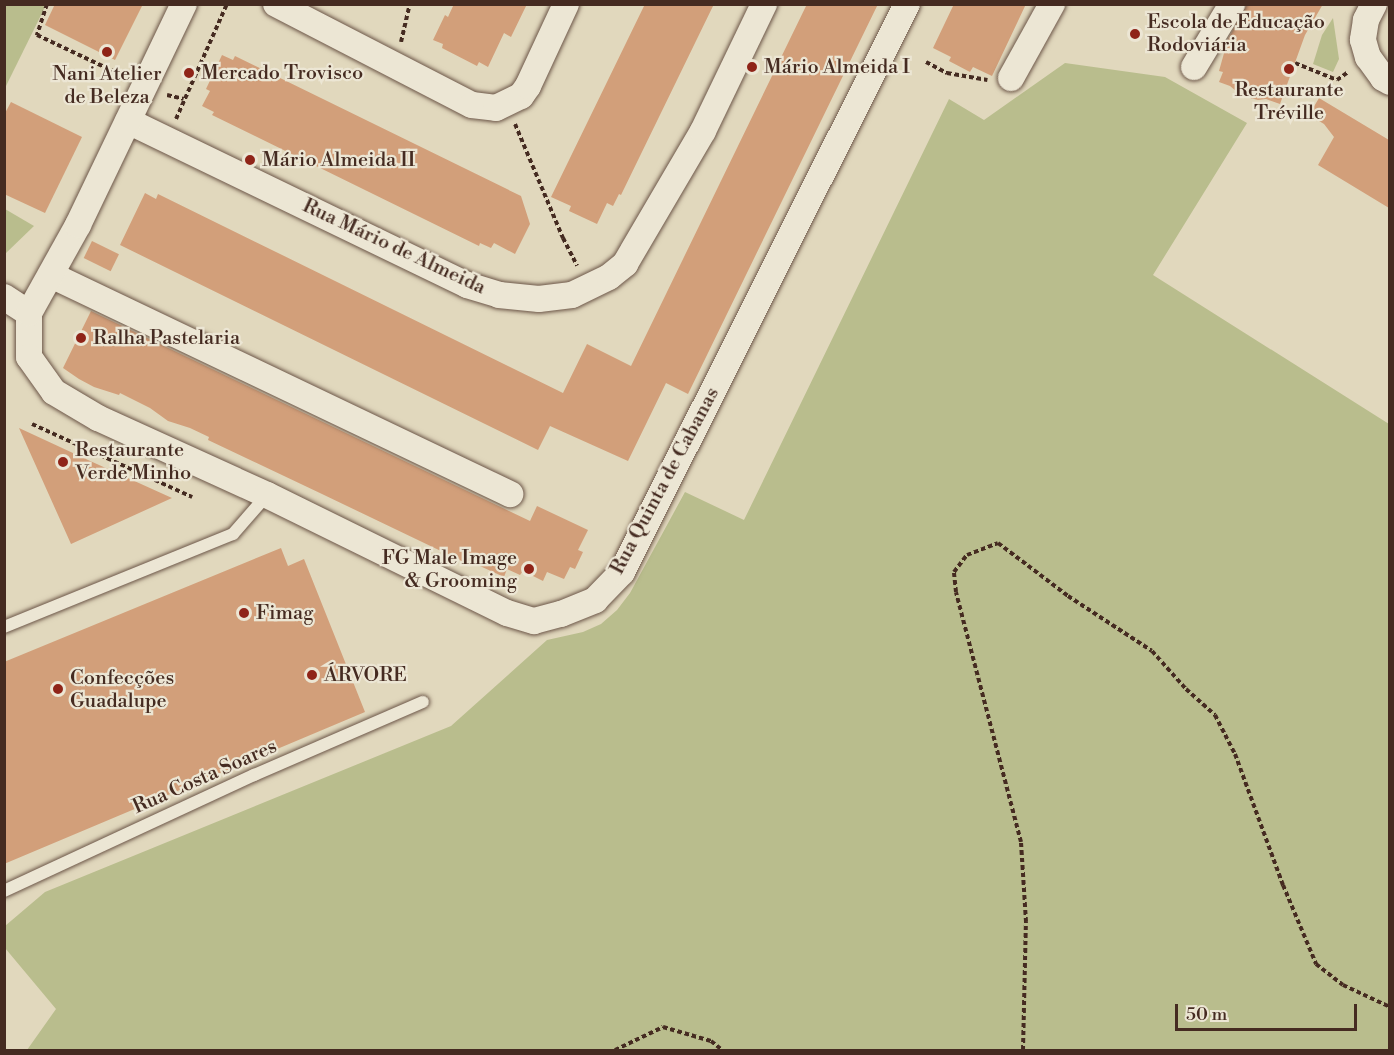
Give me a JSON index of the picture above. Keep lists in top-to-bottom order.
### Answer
{
  "streets": {
    "street": ["Rua Mário de Almeida", "Rua Quinta de Cabanas"],
    "lane": ["Rua Costa Soares"]
  },
  "places": [
    "Escola de Educação Rodoviária",
    "Nani Atelier de Beleza",
    "Mário Almeida I",
    "Restaurante Tréville",
    "Mercado Trovisco",
    "Mário Almeida II",
    "Ralha Pastelaria",
    "Restaurante Verde Minho",
    "FG Male Image & Grooming",
    "Fimag",
    "ÁRVORE",
    "Confecções Guadalupe"
  ],
  "scale_bar": "50 m"
}
